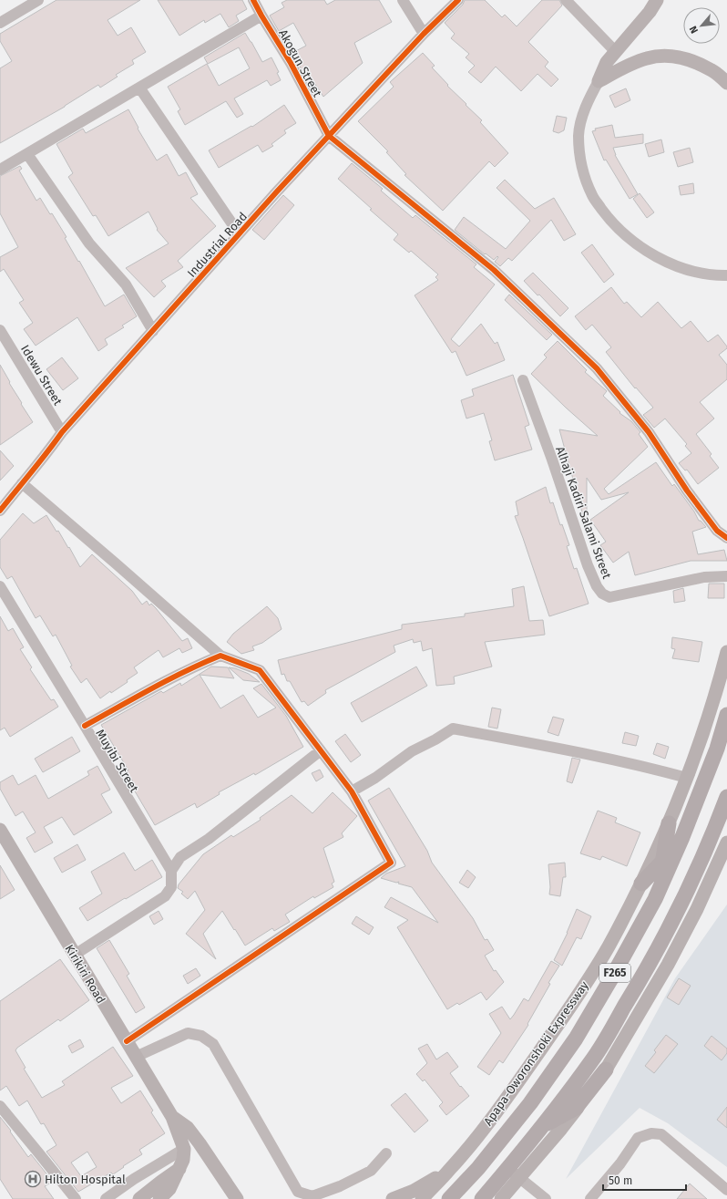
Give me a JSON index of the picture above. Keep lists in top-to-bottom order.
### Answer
{
  "streets": {
    "highway": ["F265", "Apapa-Oworonshoki Expressway"],
    "main road": ["Kirikiri Road"],
    "street": [
      "Akogun Street",
      "Industrial Road",
      "Idewu Street",
      "Alhaji Kadiri Salami Street",
      "Muyibi Street"
    ]
  },
  "crossings": [
    ["Akogun Street", "Industrial Road"],
    ["Industrial Road", "Idewu Street"]
  ],
  "places": {
    "hospital": ["Hilton Hospital"]
  },
  "scale_bar": "50 m",
  "north": "bottom left"
}
